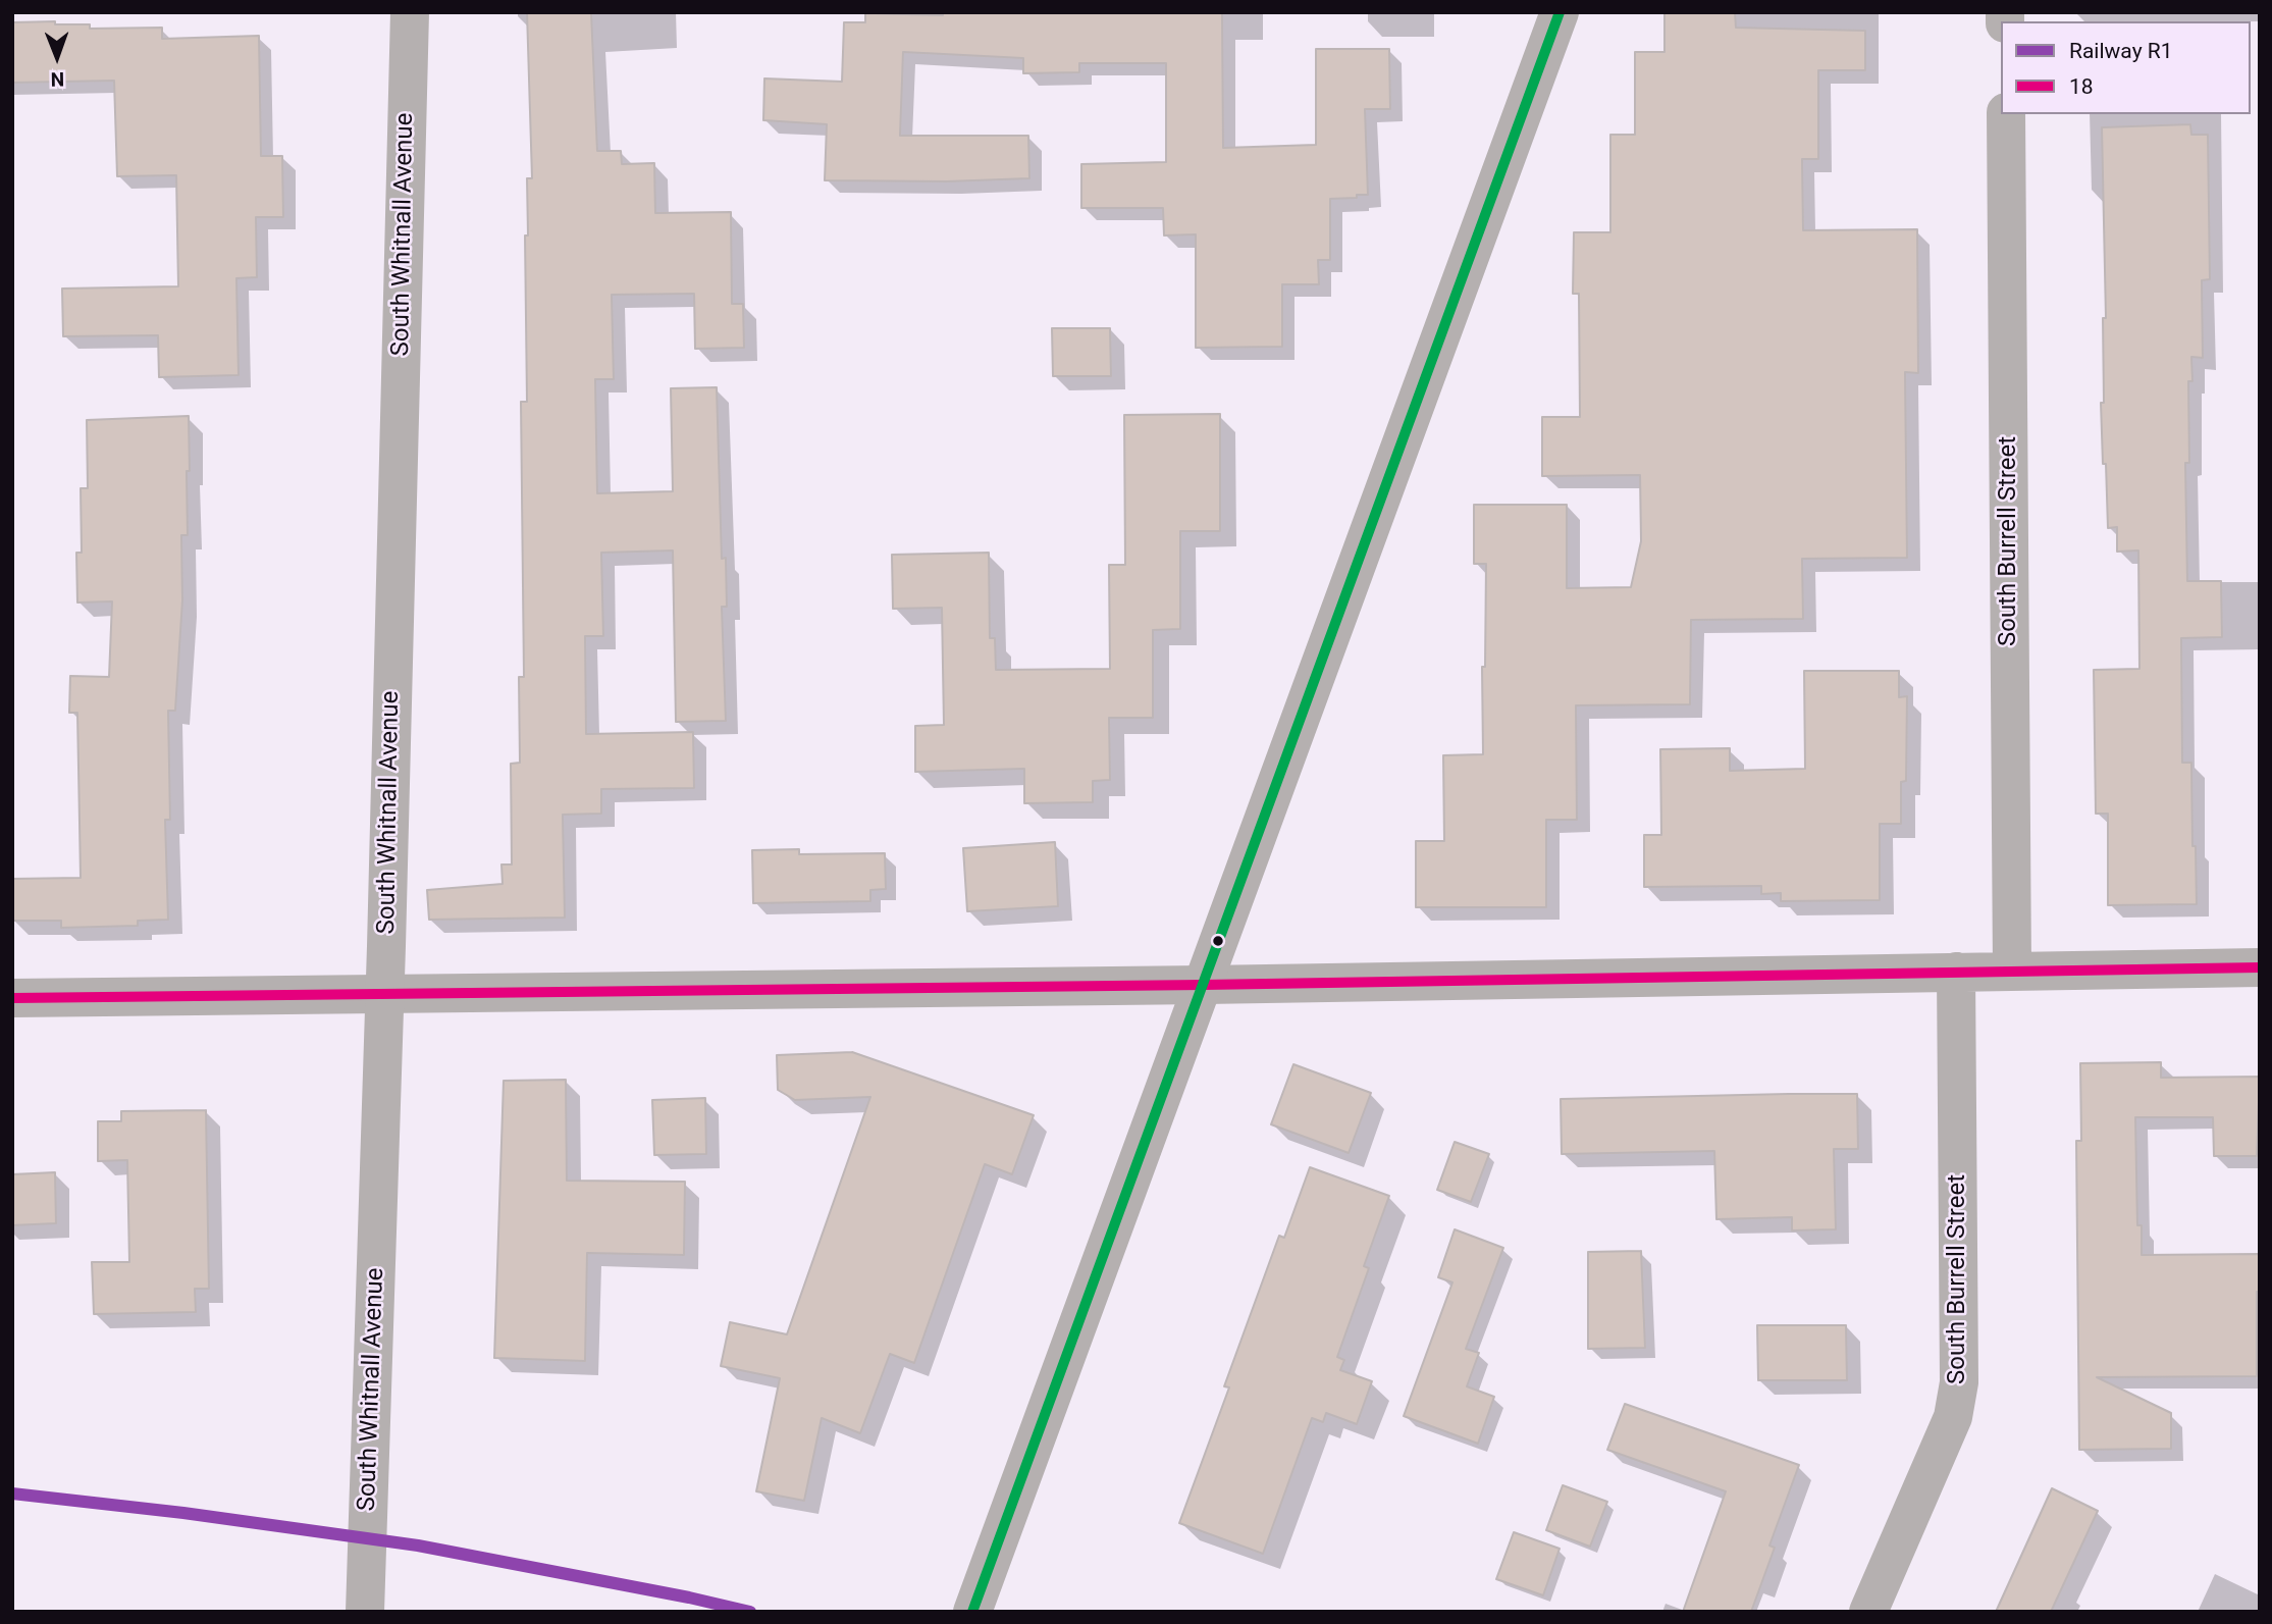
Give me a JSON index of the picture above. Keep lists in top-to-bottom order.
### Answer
{
  "streets": {
    "street": ["South Whitnall Avenue", "South Burrell Street"]
  },
  "lines": ["transit line 18", "rail line R1"],
  "legend": ["Railway R1", "18"],
  "north": "bottom"
}
